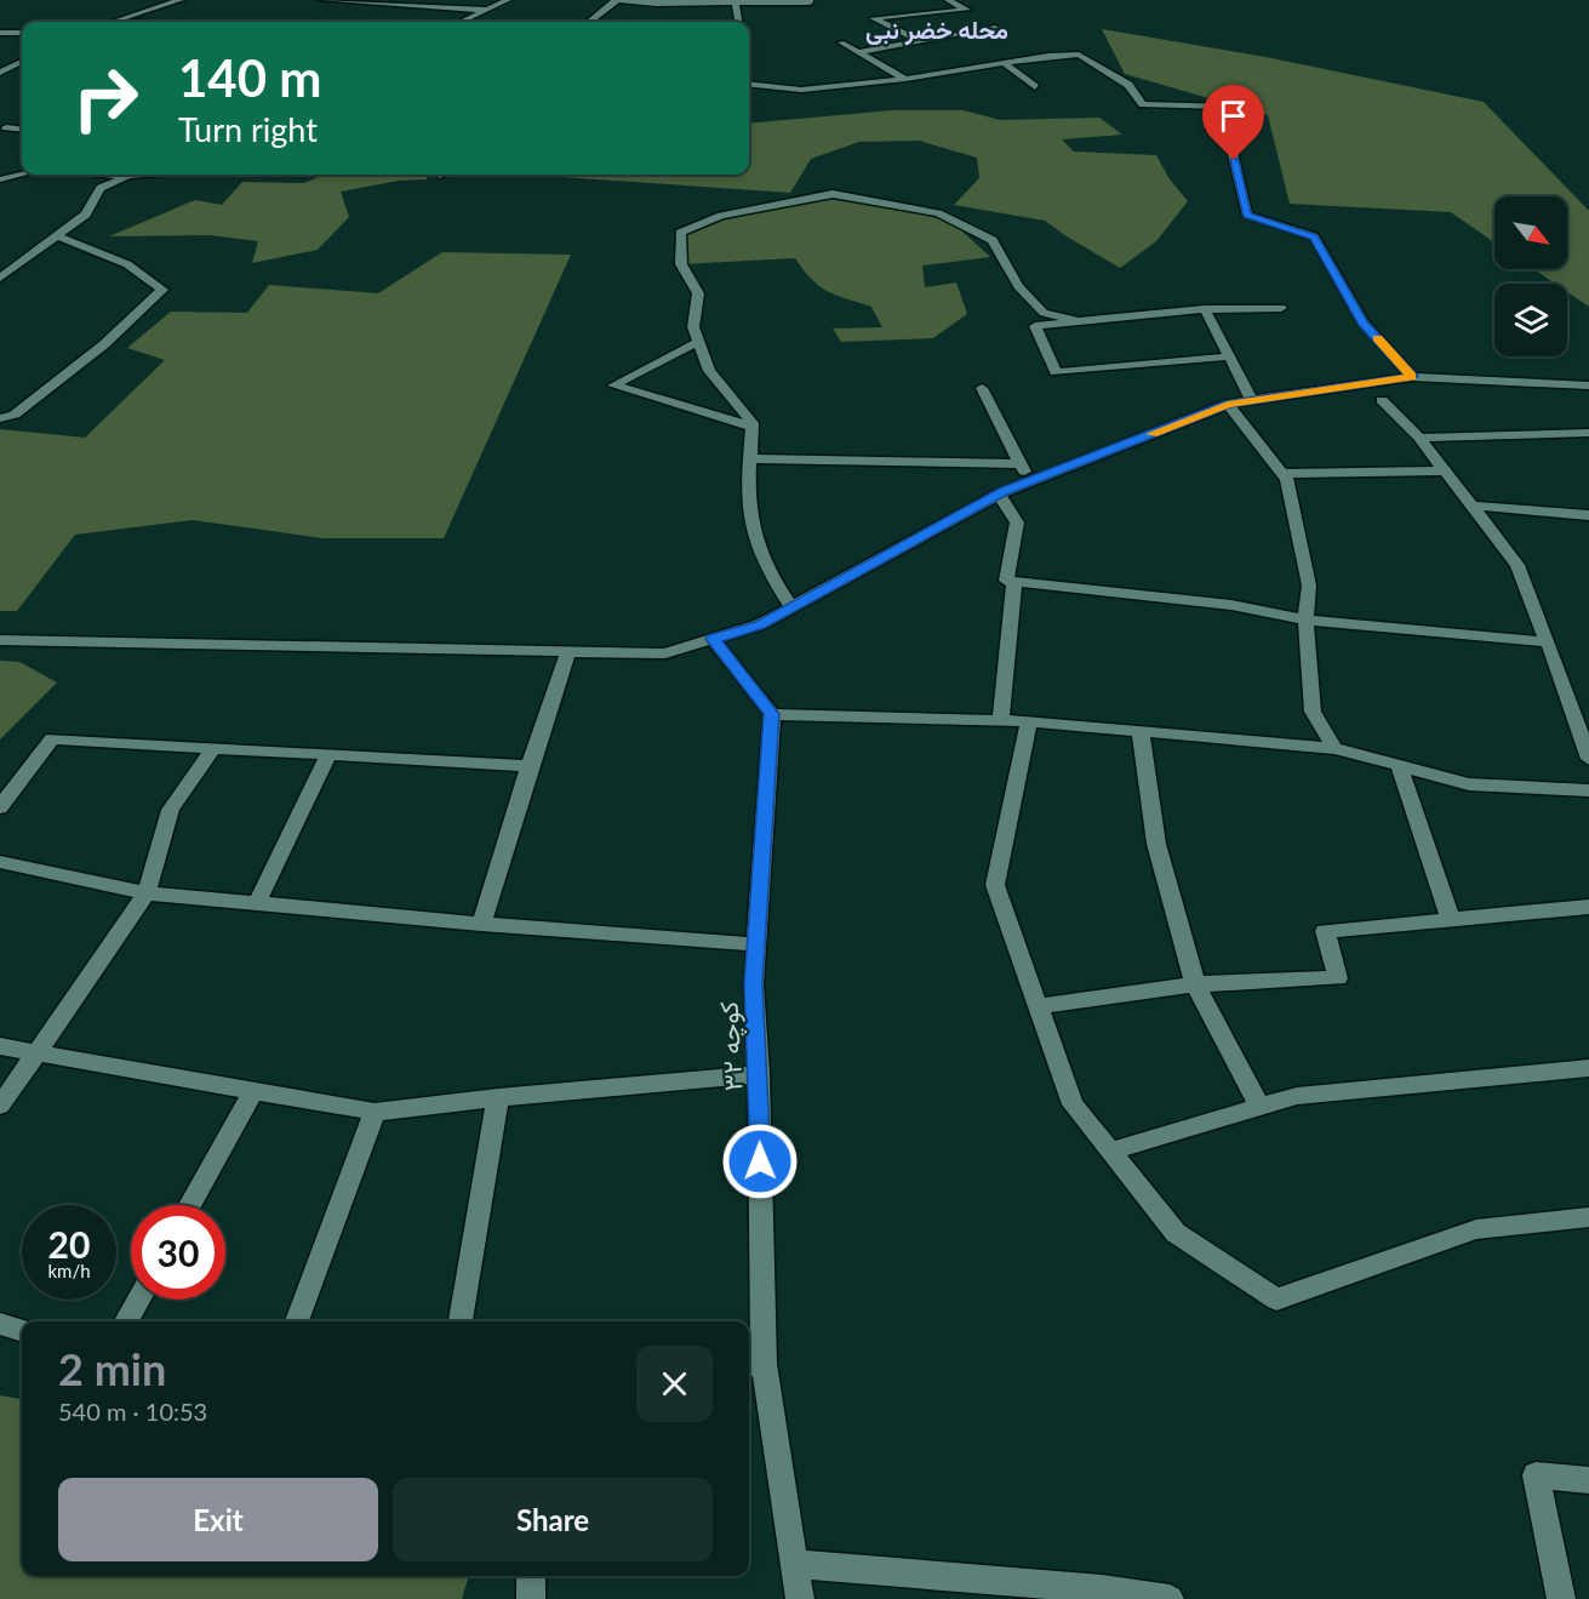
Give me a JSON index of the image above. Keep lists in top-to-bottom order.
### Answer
{
  "streets": {
    "street": ["کوچه ۳۲"]
  },
  "districts": ["محله خضر نبی"],
  "north": "bottom right",
  "page": {
    "turn": ["140 m", "Turn right"],
    "speed": "20 km/h",
    "limit": "30",
    "heading": ["2 min", "540 m · 10:53"],
    "buttons": ["Exit", "Share"]
  }
}
